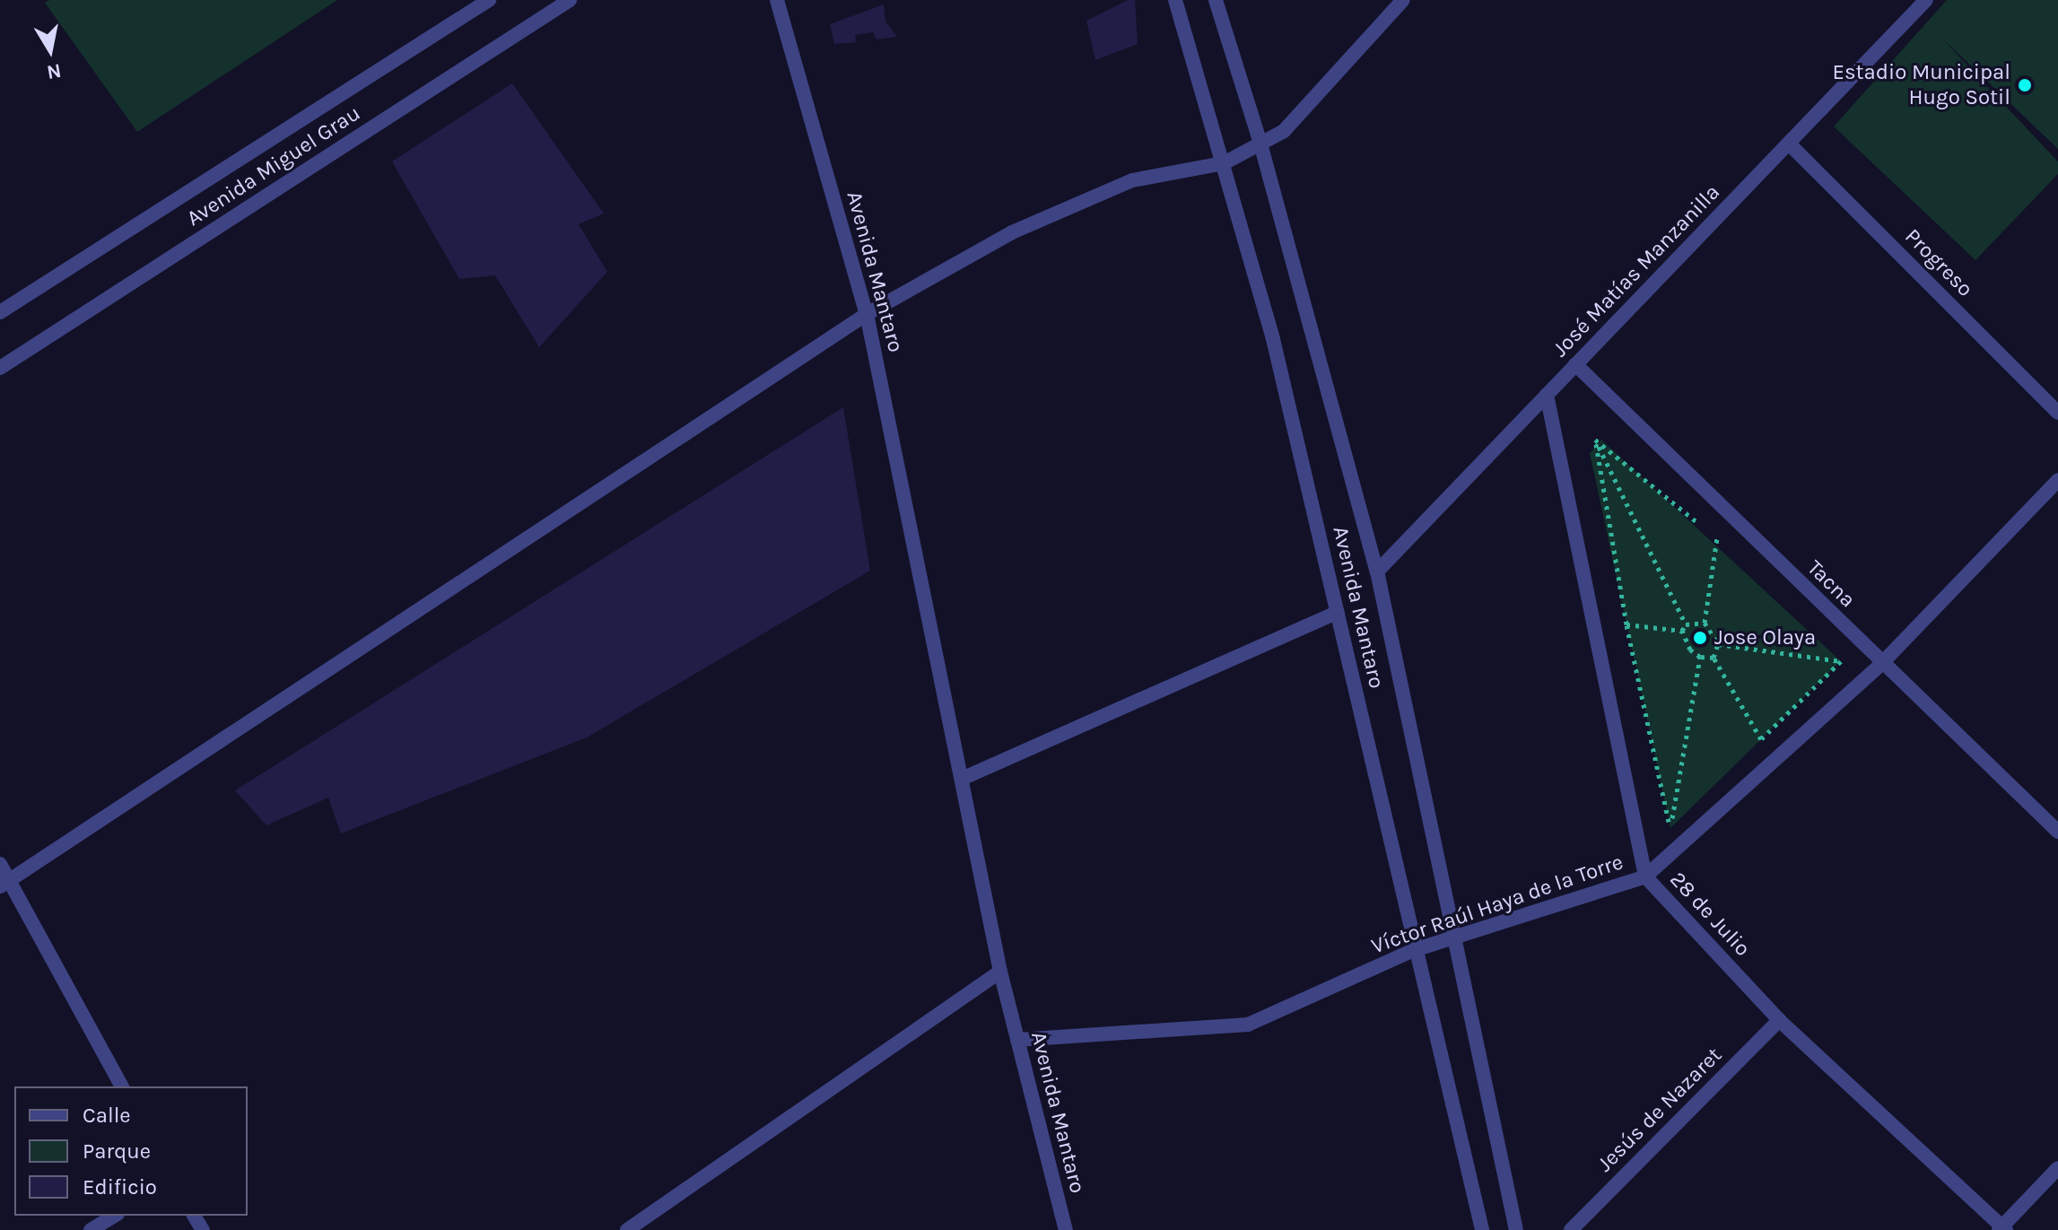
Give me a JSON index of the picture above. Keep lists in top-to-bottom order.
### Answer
{
  "streets": {
    "street": [
      "Avenida Miguel Grau",
      "Progreso",
      "José Matías Manzanilla",
      "Avenida Mantaro",
      "Tacna",
      "Víctor Raúl Haya de la Torre",
      "28 de Julio",
      "Jesús de Nazaret"
    ]
  },
  "crossings": [
    ["Progreso", "José Matías Manzanilla"],
    ["José Matías Manzanilla", "Tacna"],
    ["José Matías Manzanilla", "28 de Julio"],
    ["Avenida Mantaro", "Víctor Raúl Haya de la Torre"],
    ["Tacna", "Víctor Raúl Haya de la Torre"],
    ["Víctor Raúl Haya de la Torre", "28 de Julio"],
    ["28 de Julio", "Jesús de Nazaret"]
  ],
  "places": ["Estadio Municipal Hugo Sotil", "Jose Olaya"],
  "legend": ["Calle", "Parque", "Edificio"],
  "north": "bottom"
}
